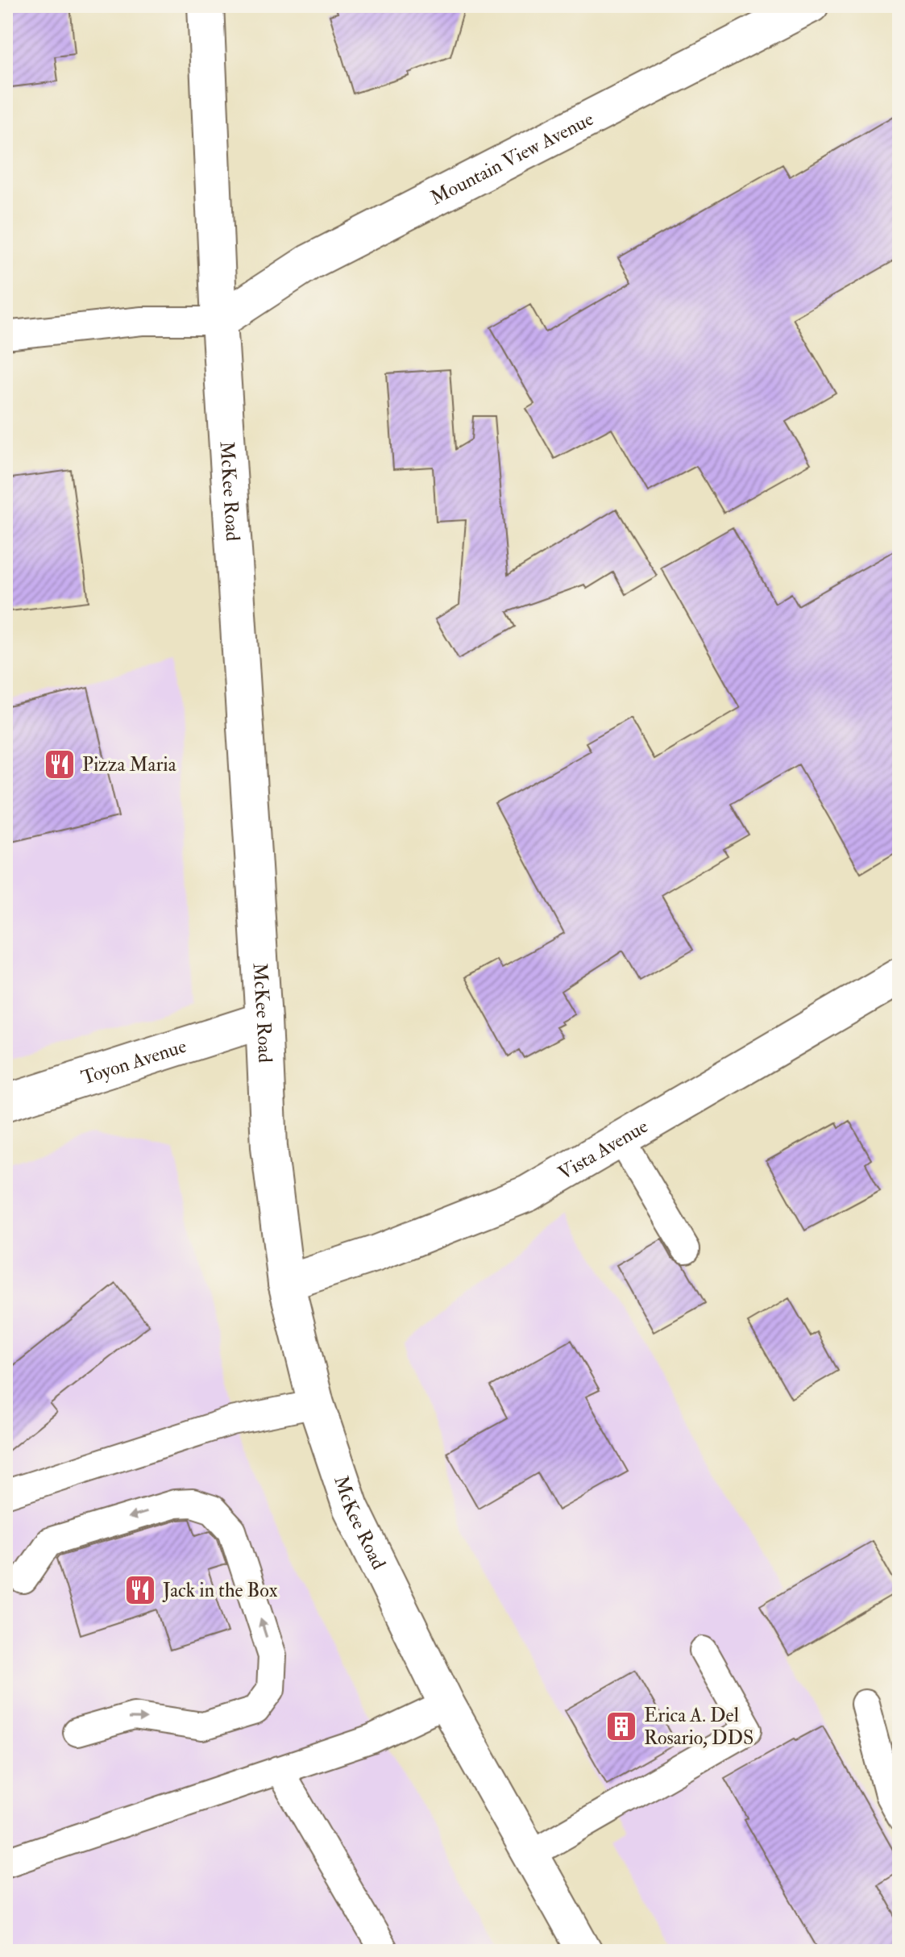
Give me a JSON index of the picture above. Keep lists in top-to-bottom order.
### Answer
{
  "streets": {
    "street": [
      "Mountain View Avenue",
      "McKee Road",
      "Toyon Avenue",
      "Vista Avenue"
    ]
  },
  "crossings": [
    ["Mountain View Avenue", "McKee Road"],
    ["McKee Road", "Toyon Avenue"],
    ["McKee Road", "Vista Avenue"]
  ],
  "places": {
    "restaurant": ["Pizza Maria", "Jack in the Box"],
    "building": ["Erica A. Del Rosario, DDS"]
  }
}
